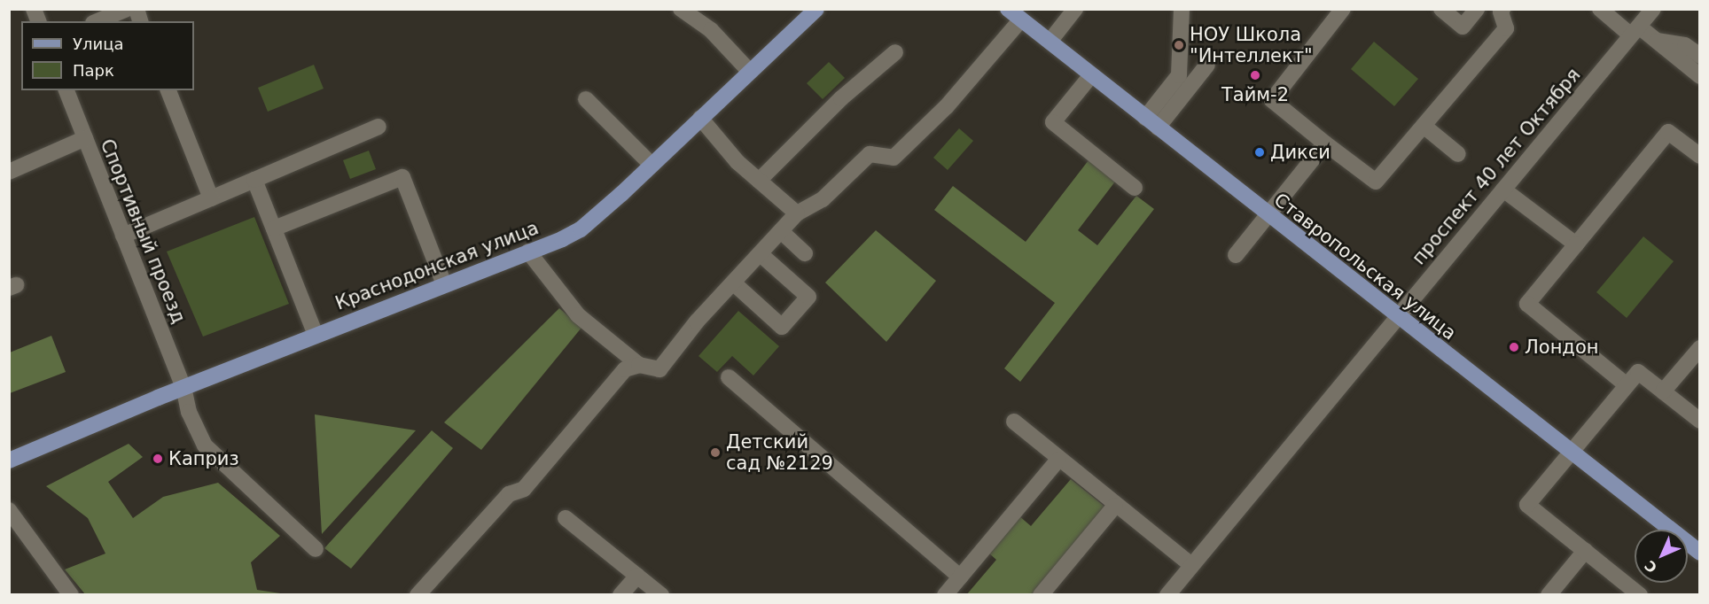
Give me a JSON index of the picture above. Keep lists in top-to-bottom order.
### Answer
{
  "streets": {
    "main road": ["Краснодонская улица", "Ставропольская улица"],
    "street": ["проспект 40 лет Октября", "Спортивный проезд"]
  },
  "crossings": [
    ["проспект 40 лет Октября", "Ставропольская улица"],
    ["Спортивный проезд", "Краснодонская улица"]
  ],
  "places": [
    "НОУ Школа \"Интеллект\"",
    "Тайм-2",
    "Дикси",
    "Лондон",
    "Детский сад №2129",
    "Каприз"
  ],
  "legend": ["Улица", "Парк"],
  "north": "bottom left"
}
